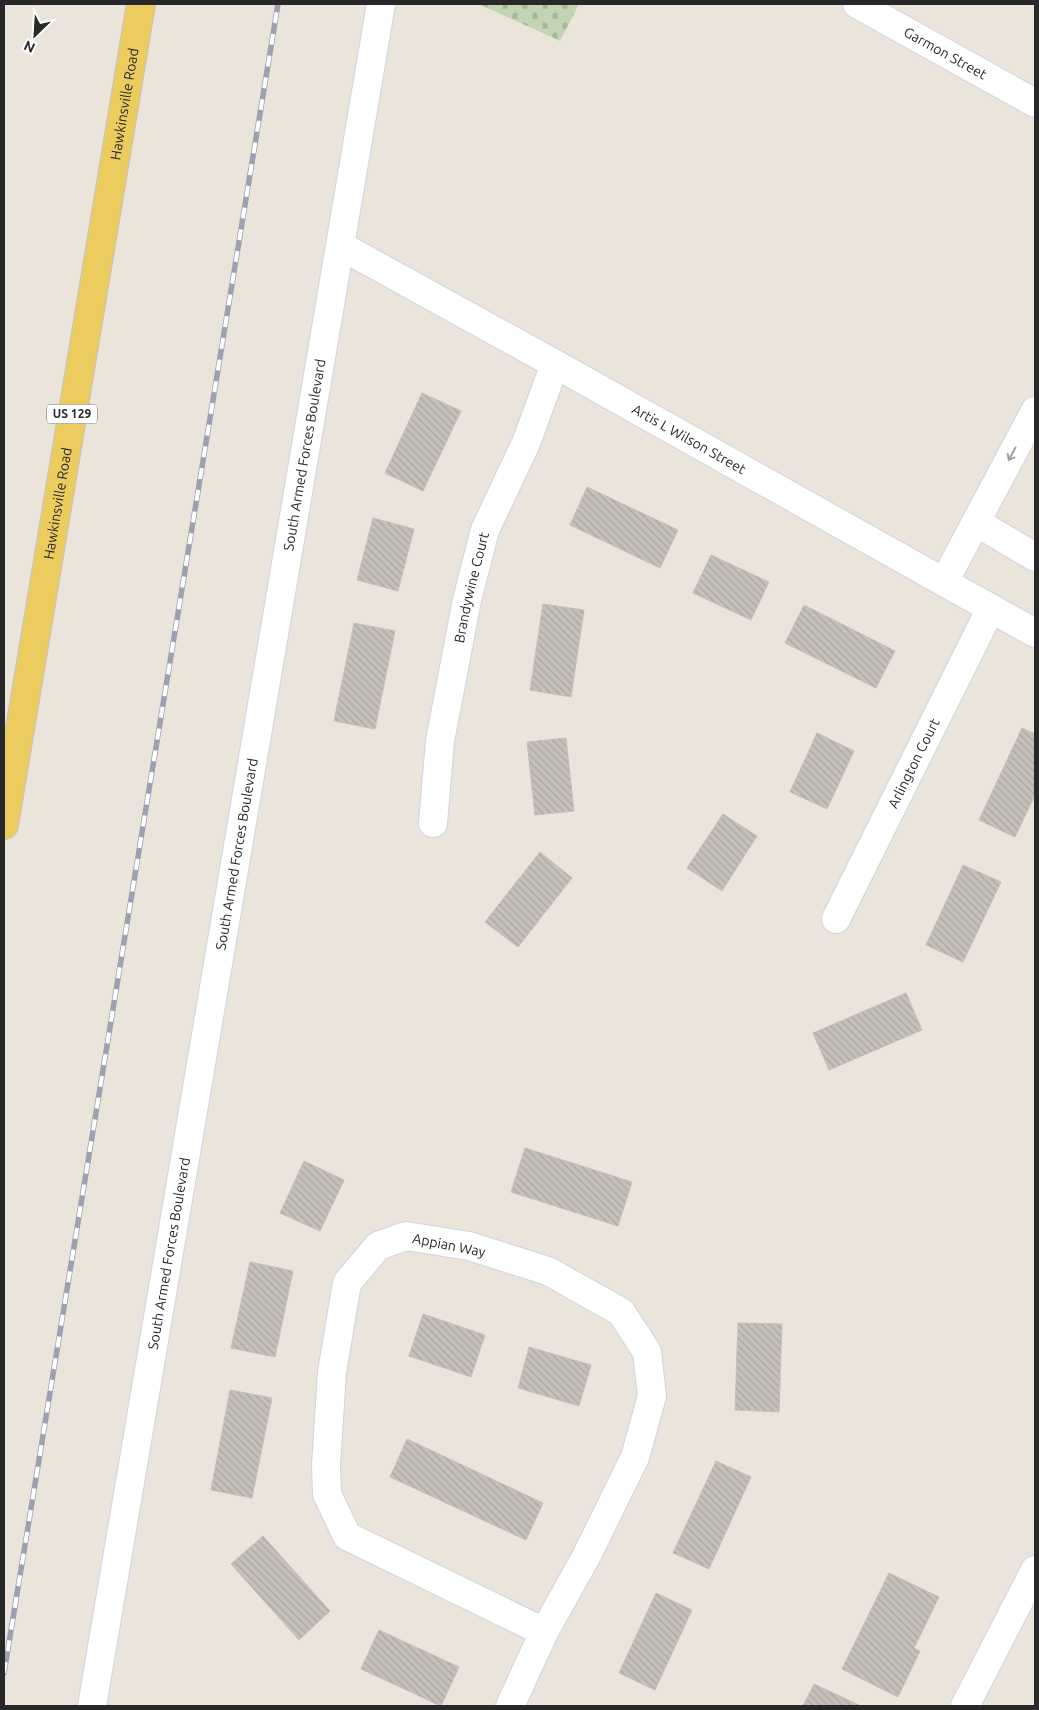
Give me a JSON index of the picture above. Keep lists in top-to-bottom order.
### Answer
{
  "streets": {
    "main road": ["Hawkinsville Road", "US 129"],
    "street": [
      "Garmon Street",
      "Artis L Wilson Street",
      "South Armed Forces Boulevard",
      "Brandywine Court",
      "Arlington Court",
      "Appian Way"
    ]
  },
  "crossings": [
    ["Artis L Wilson Street", "South Armed Forces Boulevard"],
    ["Artis L Wilson Street", "Brandywine Court"],
    ["Artis L Wilson Street", "Arlington Court"]
  ],
  "north": "bottom left"
}
